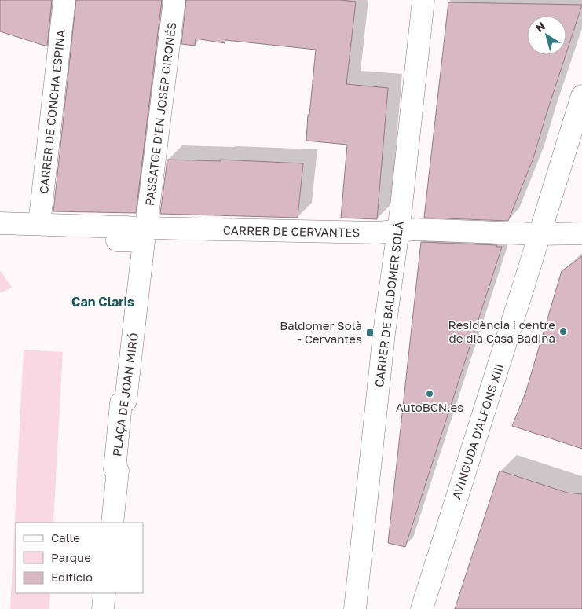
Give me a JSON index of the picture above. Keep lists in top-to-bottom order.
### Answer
{
  "streets": {
    "street": [
      "CARRER DE CONCHA ESPINA",
      "PASSATGE D'EN JOSEP GIRONÉS",
      "CARRER DE CERVANTES",
      "CARRER DE BALDOMER SOLÀ",
      "PLAÇA DE JOAN MIRÓ",
      "AVINGUDA D'ALFONS XIII"
    ]
  },
  "crossings": [
    ["CARRER DE CONCHA ESPINA", "CARRER DE CERVANTES"],
    ["PASSATGE D'EN JOSEP GIRONÉS", "CARRER DE CERVANTES"],
    ["CARRER DE CERVANTES", "CARRER DE BALDOMER SOLÀ"],
    ["CARRER DE CERVANTES", "AVINGUDA D'ALFONS XIII"]
  ],
  "districts": ["Can Claris"],
  "places": {
    "other": ["Residència i centre de dia Casa Badina", "AutoBCN.es"],
    "transit": ["Baldomer Solà - Cervantes"]
  },
  "legend": ["Calle", "Parque", "Edificio"],
  "north": "top left"
}
